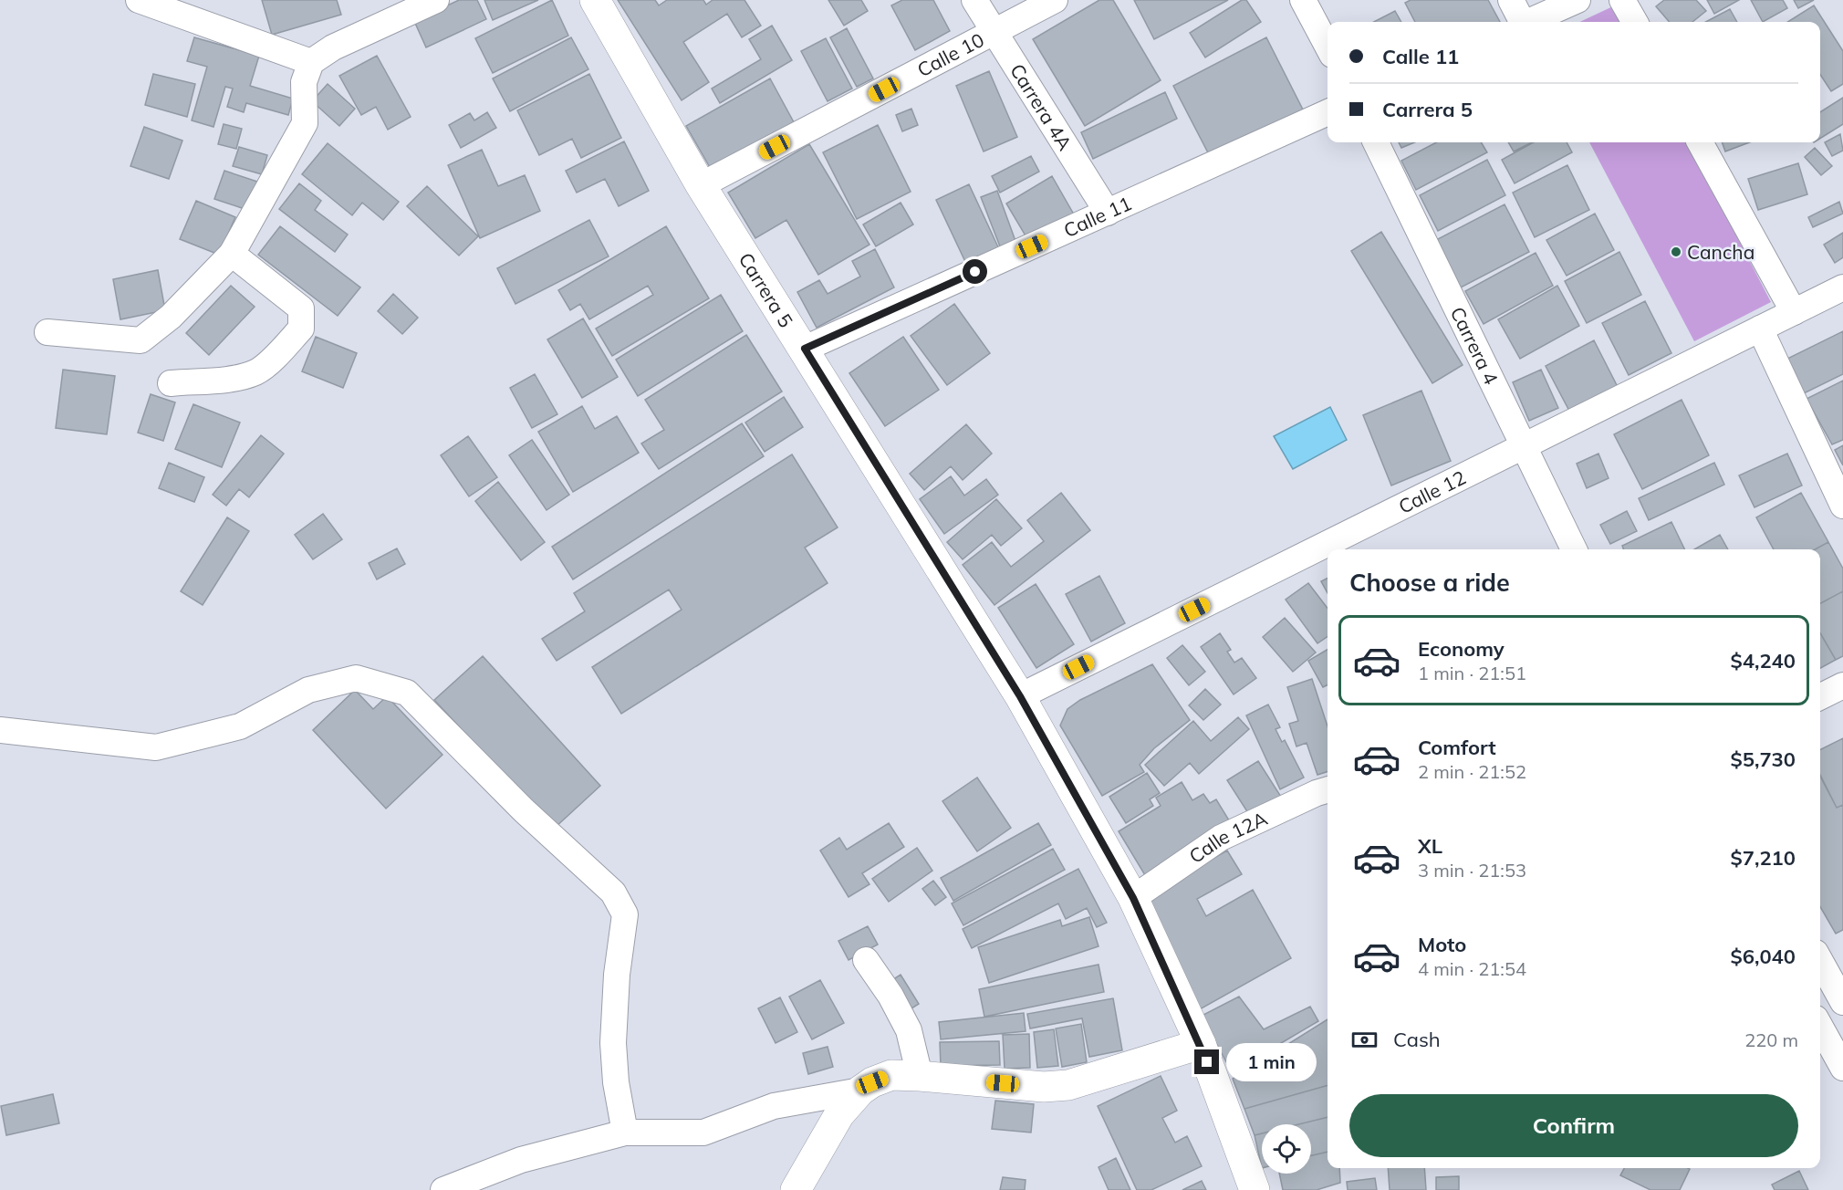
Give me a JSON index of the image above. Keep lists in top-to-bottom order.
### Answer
{
  "streets": {
    "main road": ["Carrera 5"],
    "street": [
      "Calle 10",
      "Carrera 4A",
      "Calle 11",
      "Carrera 4",
      "Calle 12",
      "Calle 12A"
    ]
  },
  "crossings": [
    ["Calle 10", "Carrera 4A"],
    ["Calle 10", "Carrera 5"],
    ["Carrera 4A", "Calle 11"],
    ["Calle 11", "Carrera 5"],
    ["Carrera 5", "Calle 12"],
    ["Carrera 5", "Calle 12A"],
    ["Carrera 4", "Calle 12"]
  ],
  "places": ["Cancha"],
  "page": {
    "banner": ["Calle 11", "Carrera 5"],
    "heading": "Choose a ride",
    "list": [
      {
        "name": "Economy",
        "note": "1 min · 21:51",
        "value": "$4,240"
      },
      {
        "name": "Comfort",
        "note": "2 min · 21:52",
        "value": "$5,730"
      },
      {
        "name": "XL",
        "note": "3 min · 21:53",
        "value": "$7,210"
      },
      {
        "name": "Moto",
        "note": "4 min · 21:54",
        "value": "$6,040"
      }
    ],
    "pay": ["Cash", "220 m"],
    "bubble": "1 min",
    "buttons": "Confirm"
  }
}
